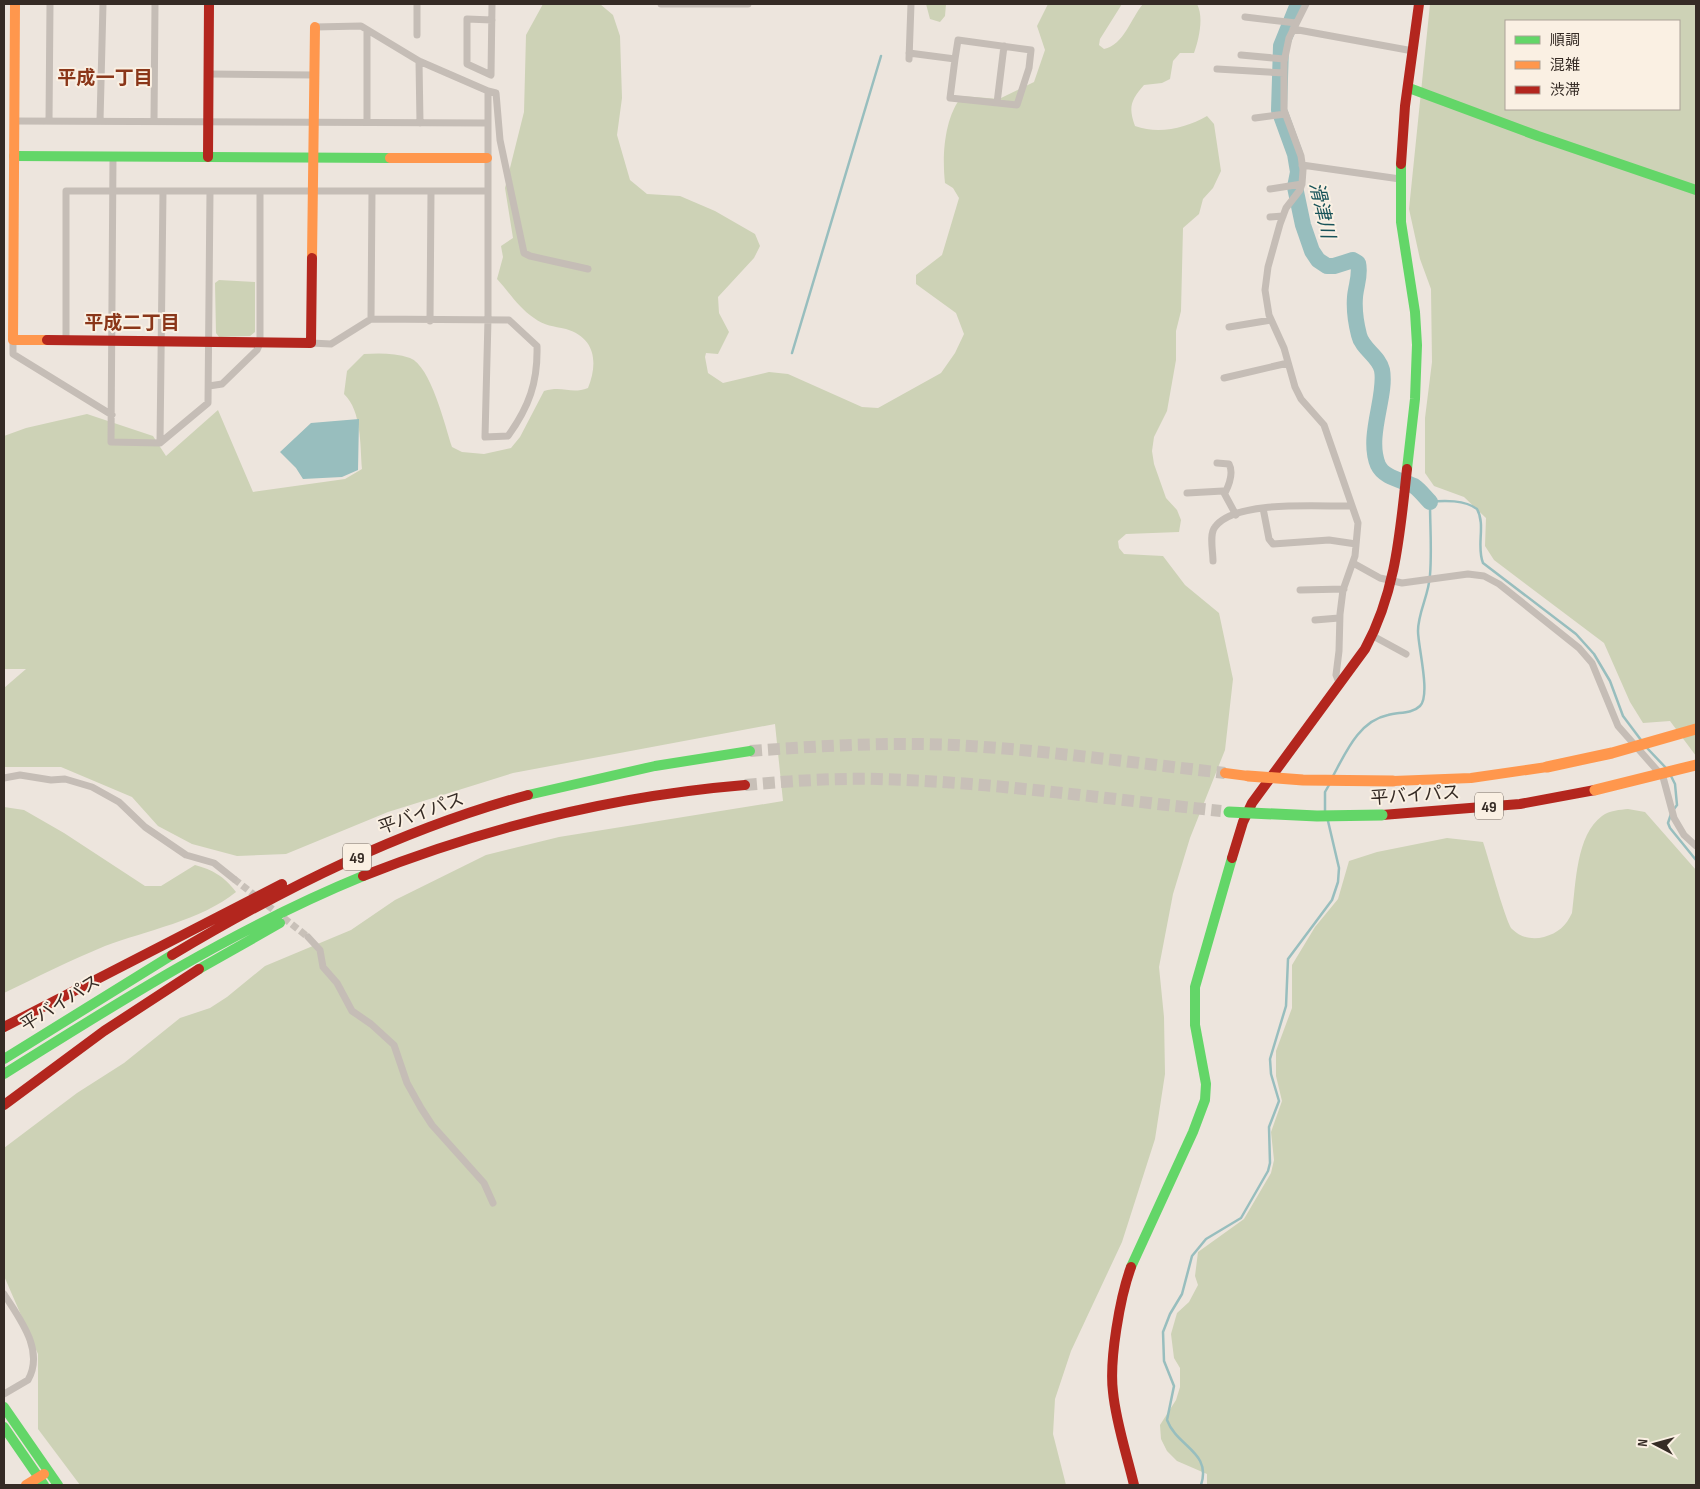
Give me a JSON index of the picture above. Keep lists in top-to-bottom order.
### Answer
{
  "streets": {
    "main road": ["平バイパス", "49"]
  },
  "districts": ["平成一丁目", "平成二丁目"],
  "water": ["滑津川"],
  "legend": ["順調", "混雑", "渋滞"],
  "north": "left"
}
